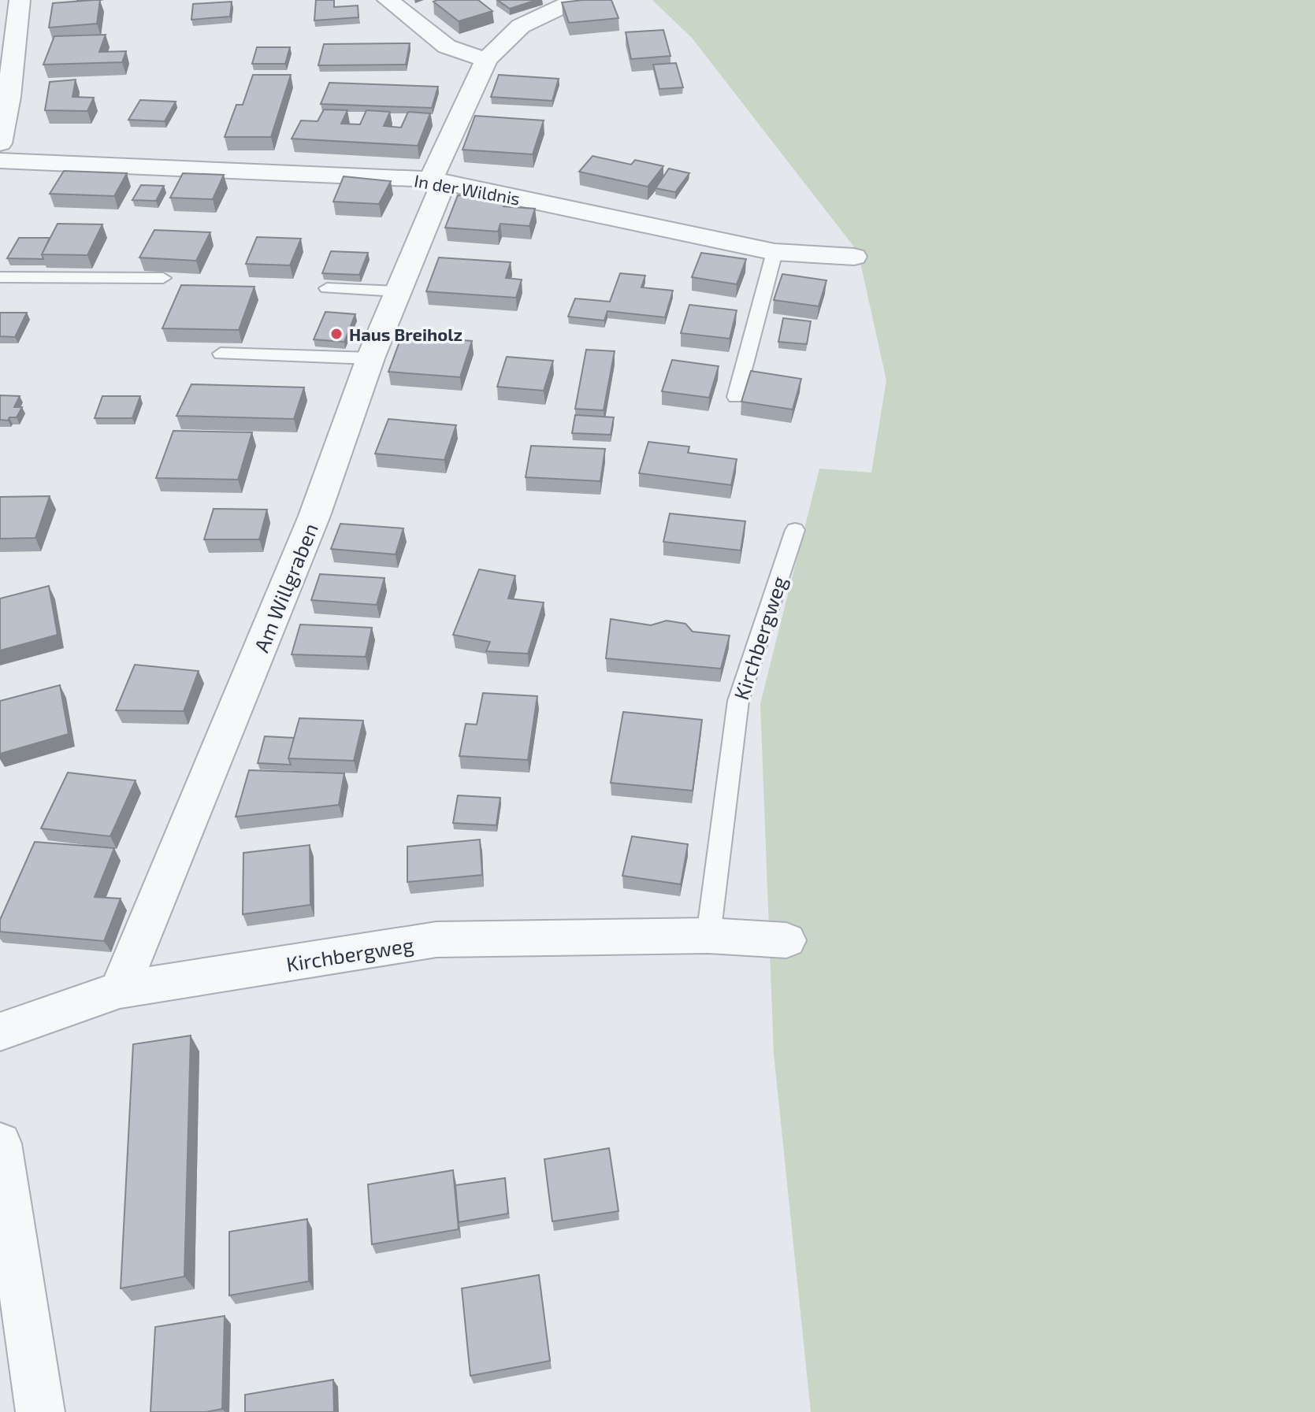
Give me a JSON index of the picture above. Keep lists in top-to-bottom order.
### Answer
{
  "streets": {
    "street": ["In der Wildnis", "Am Willgraben", "Kirchbergweg"]
  },
  "crossings": [
    ["In der Wildnis", "Am Willgraben"],
    ["Am Willgraben", "Kirchbergweg"]
  ],
  "places": ["Haus Breiholz"]
}
